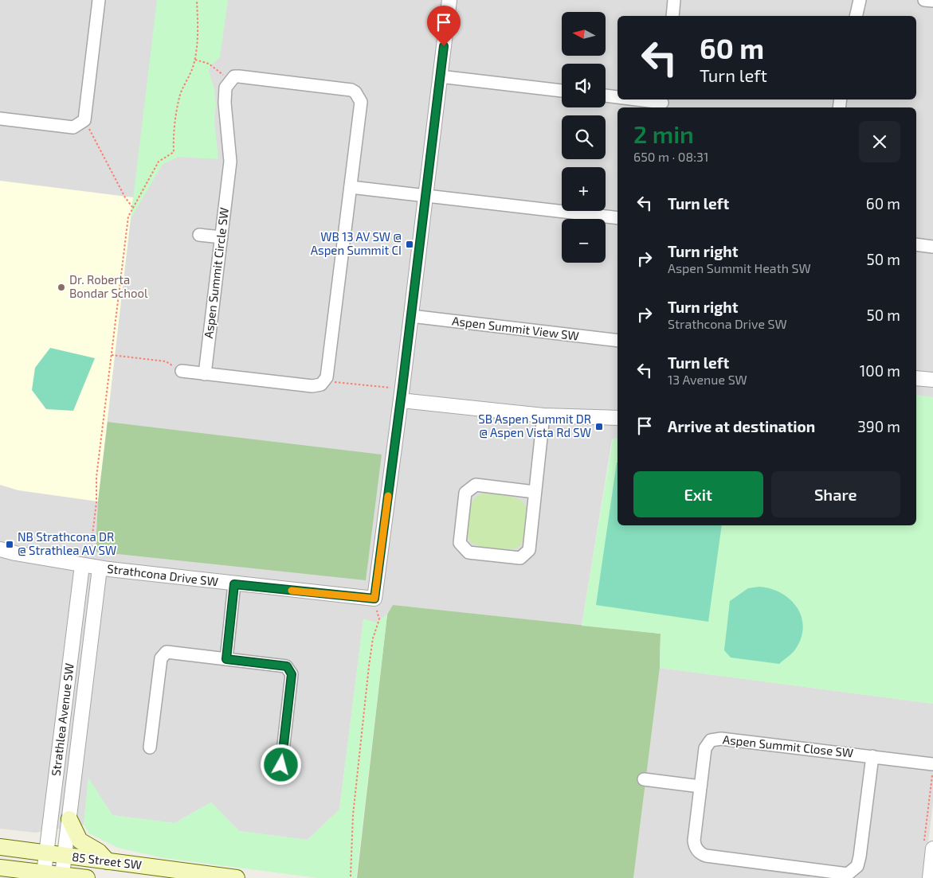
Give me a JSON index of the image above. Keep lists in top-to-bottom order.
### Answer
{
  "streets": {
    "main road": ["85 Street SW"],
    "street": [
      "Aspen Summit Circle SW",
      "Aspen Summit View SW",
      "Strathcona Drive SW",
      "Strathlea Avenue SW",
      "Aspen Summit Close SW"
    ]
  },
  "crossings": [
    ["Strathcona Drive SW", "Strathlea Avenue SW"],
    ["Strathlea Avenue SW", "85 Street SW"]
  ],
  "places": {
    "transit": ["WB 13 AV SW @ Aspen Summit CI", "SB Aspen Summit DR @ Aspen Vista Rd SW", "NB Strathcona DR @ Strathlea AV SW"],
    "other": ["Dr. Roberta Bondar School"]
  },
  "north": "left",
  "page": {
    "map_buttons": ["+", "−"],
    "turn": ["60 m", "Turn left"],
    "heading": ["2 min", "650 m · 08:31"],
    "list": [
      {
        "name": "Turn left",
        "value": "60 m"
      },
      {
        "name": "Turn right",
        "note": "Aspen Summit Heath SW",
        "value": "50 m"
      },
      {
        "name": "Turn right",
        "note": "Strathcona Drive SW",
        "value": "50 m"
      },
      {
        "name": "Turn left",
        "note": "13 Avenue SW",
        "value": "100 m"
      },
      {
        "name": "Arrive at destination",
        "value": "390 m"
      }
    ],
    "buttons": ["Exit", "Share"]
  }
}
